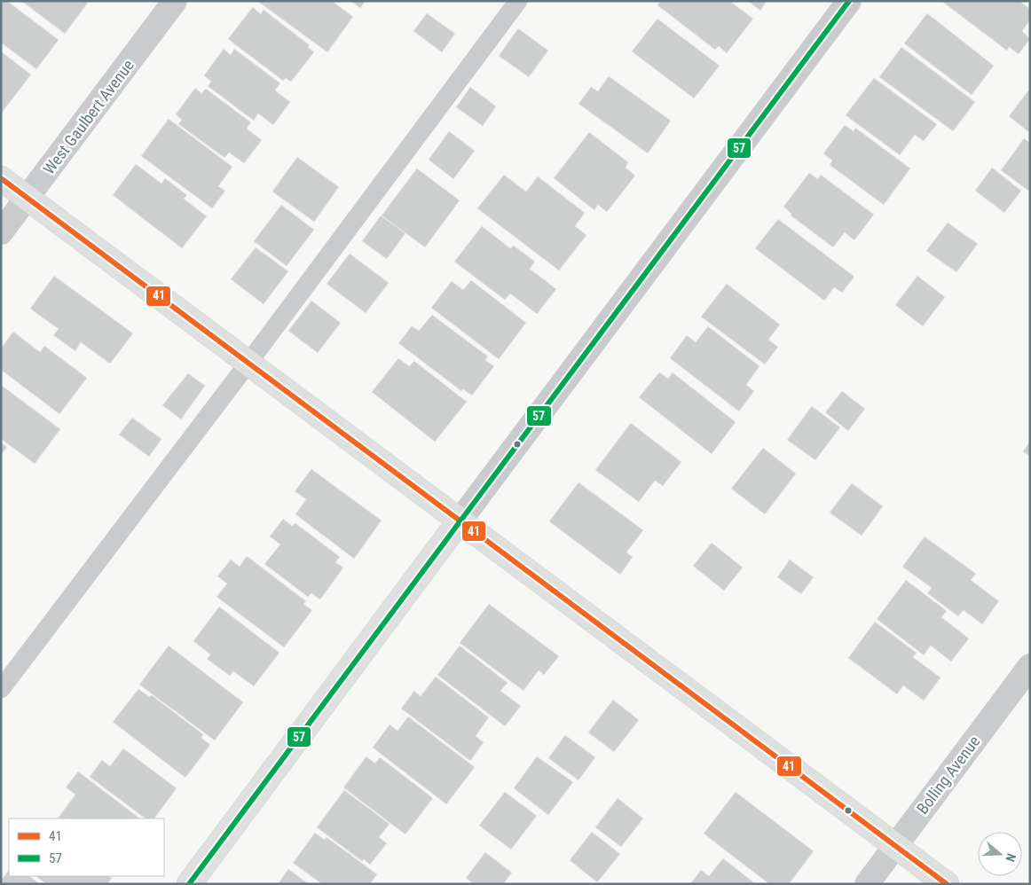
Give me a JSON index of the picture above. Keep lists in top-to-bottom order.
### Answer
{
  "streets": {
    "street": ["West Gaulbert Avenue", "Bolling Avenue"]
  },
  "lines": ["transit line 57", "transit line 41"],
  "legend": ["41", "57"],
  "north": "right"
}
